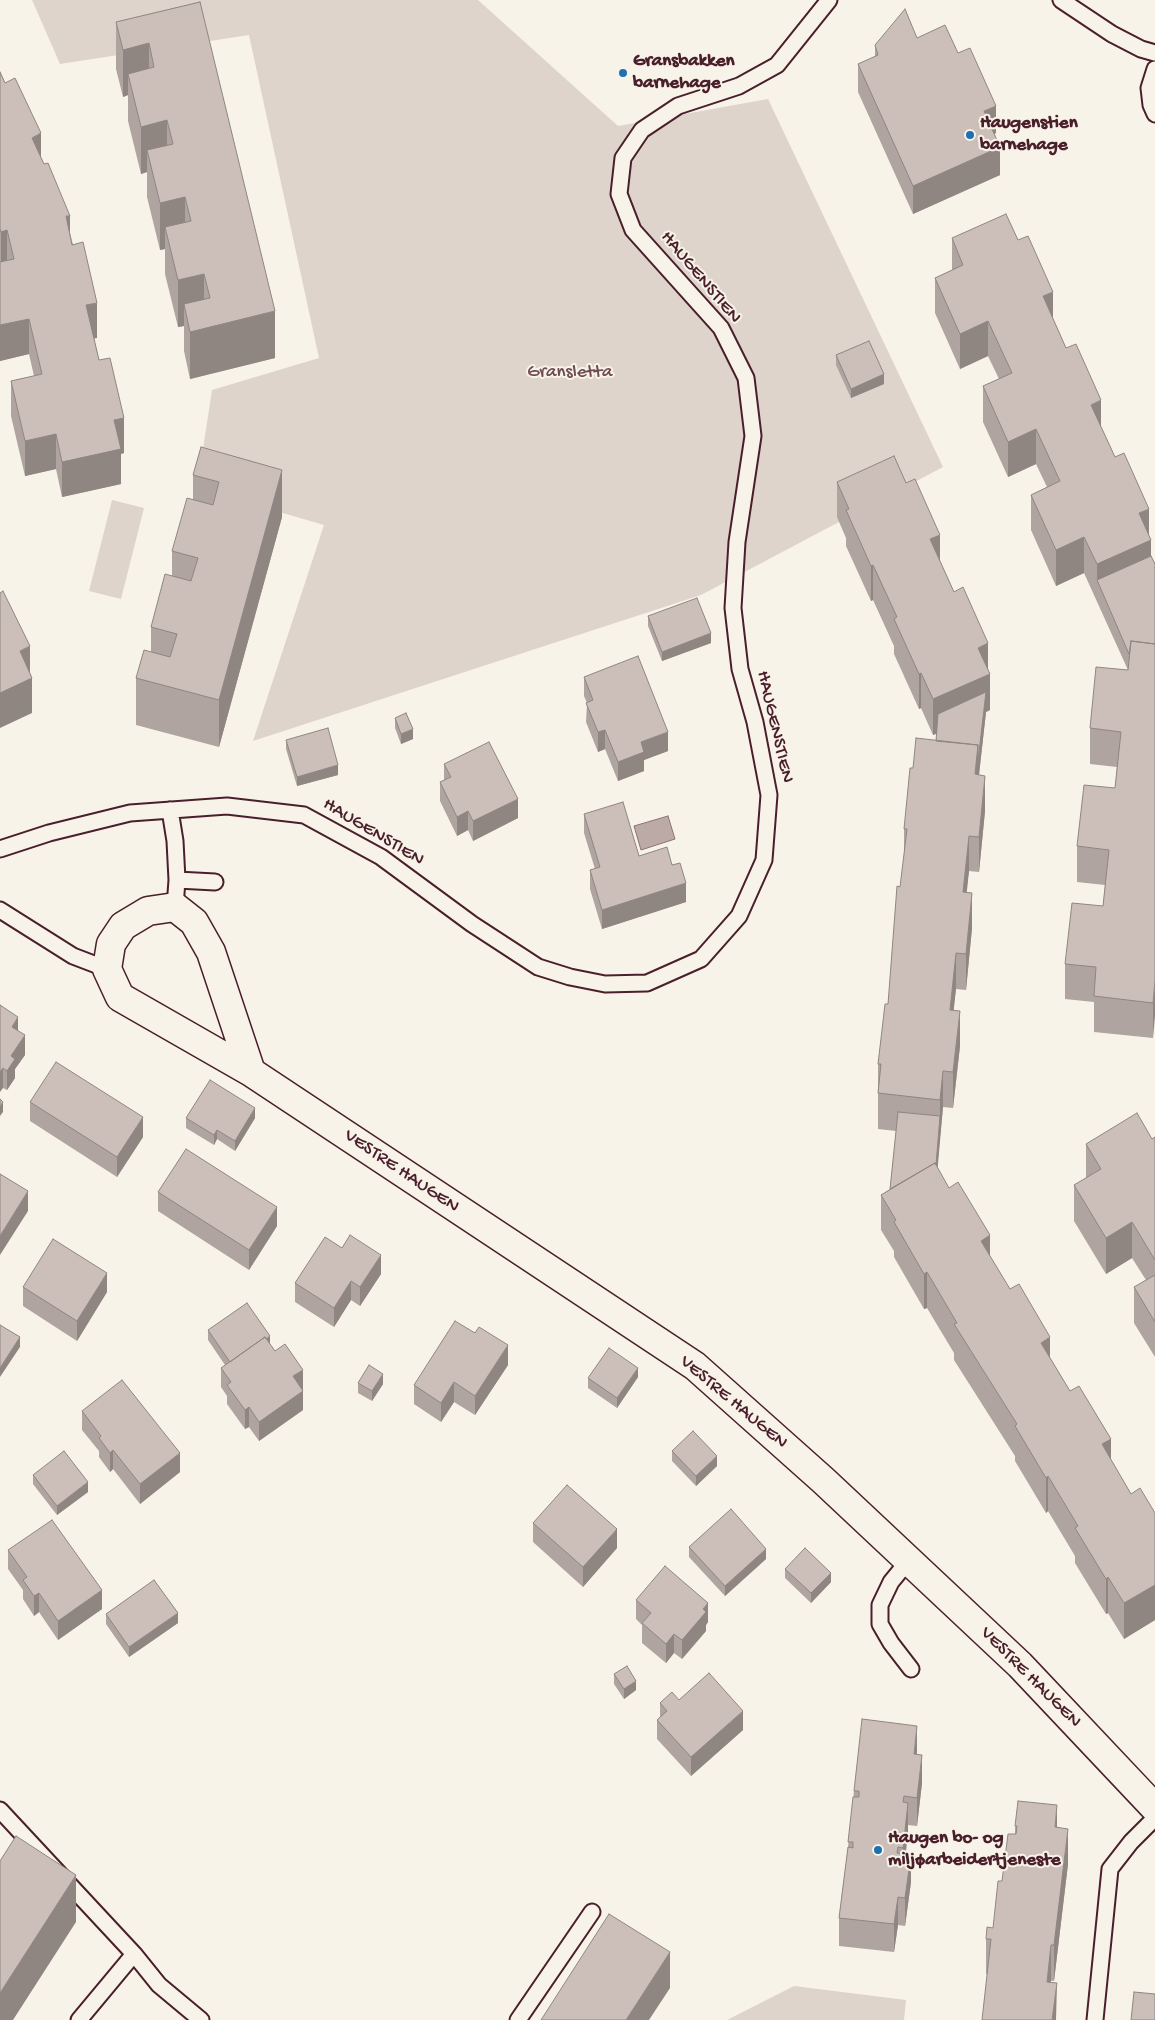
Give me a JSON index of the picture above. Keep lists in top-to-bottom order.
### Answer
{
  "streets": {
    "street": ["VESTRE HAUGEN"],
    "lane": ["HAUGENSTIEN"]
  },
  "parks": ["Gransletta"],
  "places": ["Gransbakken barnehage", "Haugenstien barnehage", "Haugen bo- og miljøarbeidertjeneste"]
}
